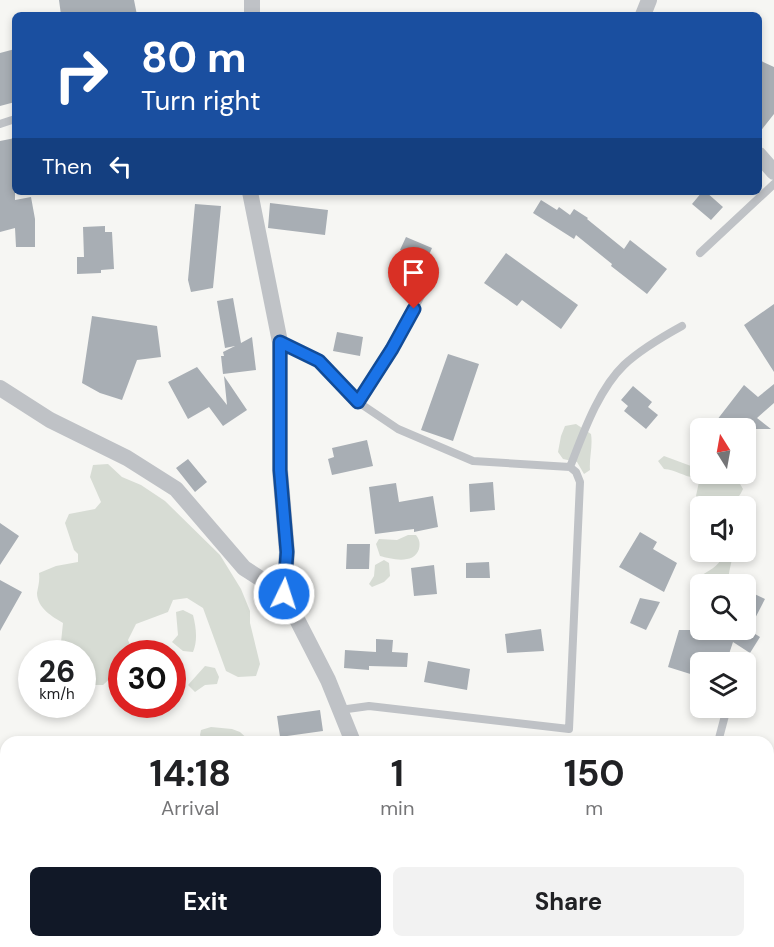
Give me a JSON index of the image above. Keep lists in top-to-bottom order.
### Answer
{
  "north": "top",
  "page": {
    "turn": ["80 m", "Turn right"],
    "then": "Then",
    "speed": "26 km/h",
    "limit": "30",
    "eta": [
      "14:18",
      "Arrival",
      "1",
      "min",
      "150",
      "m"
    ],
    "buttons": ["Exit", "Share"]
  }
}
